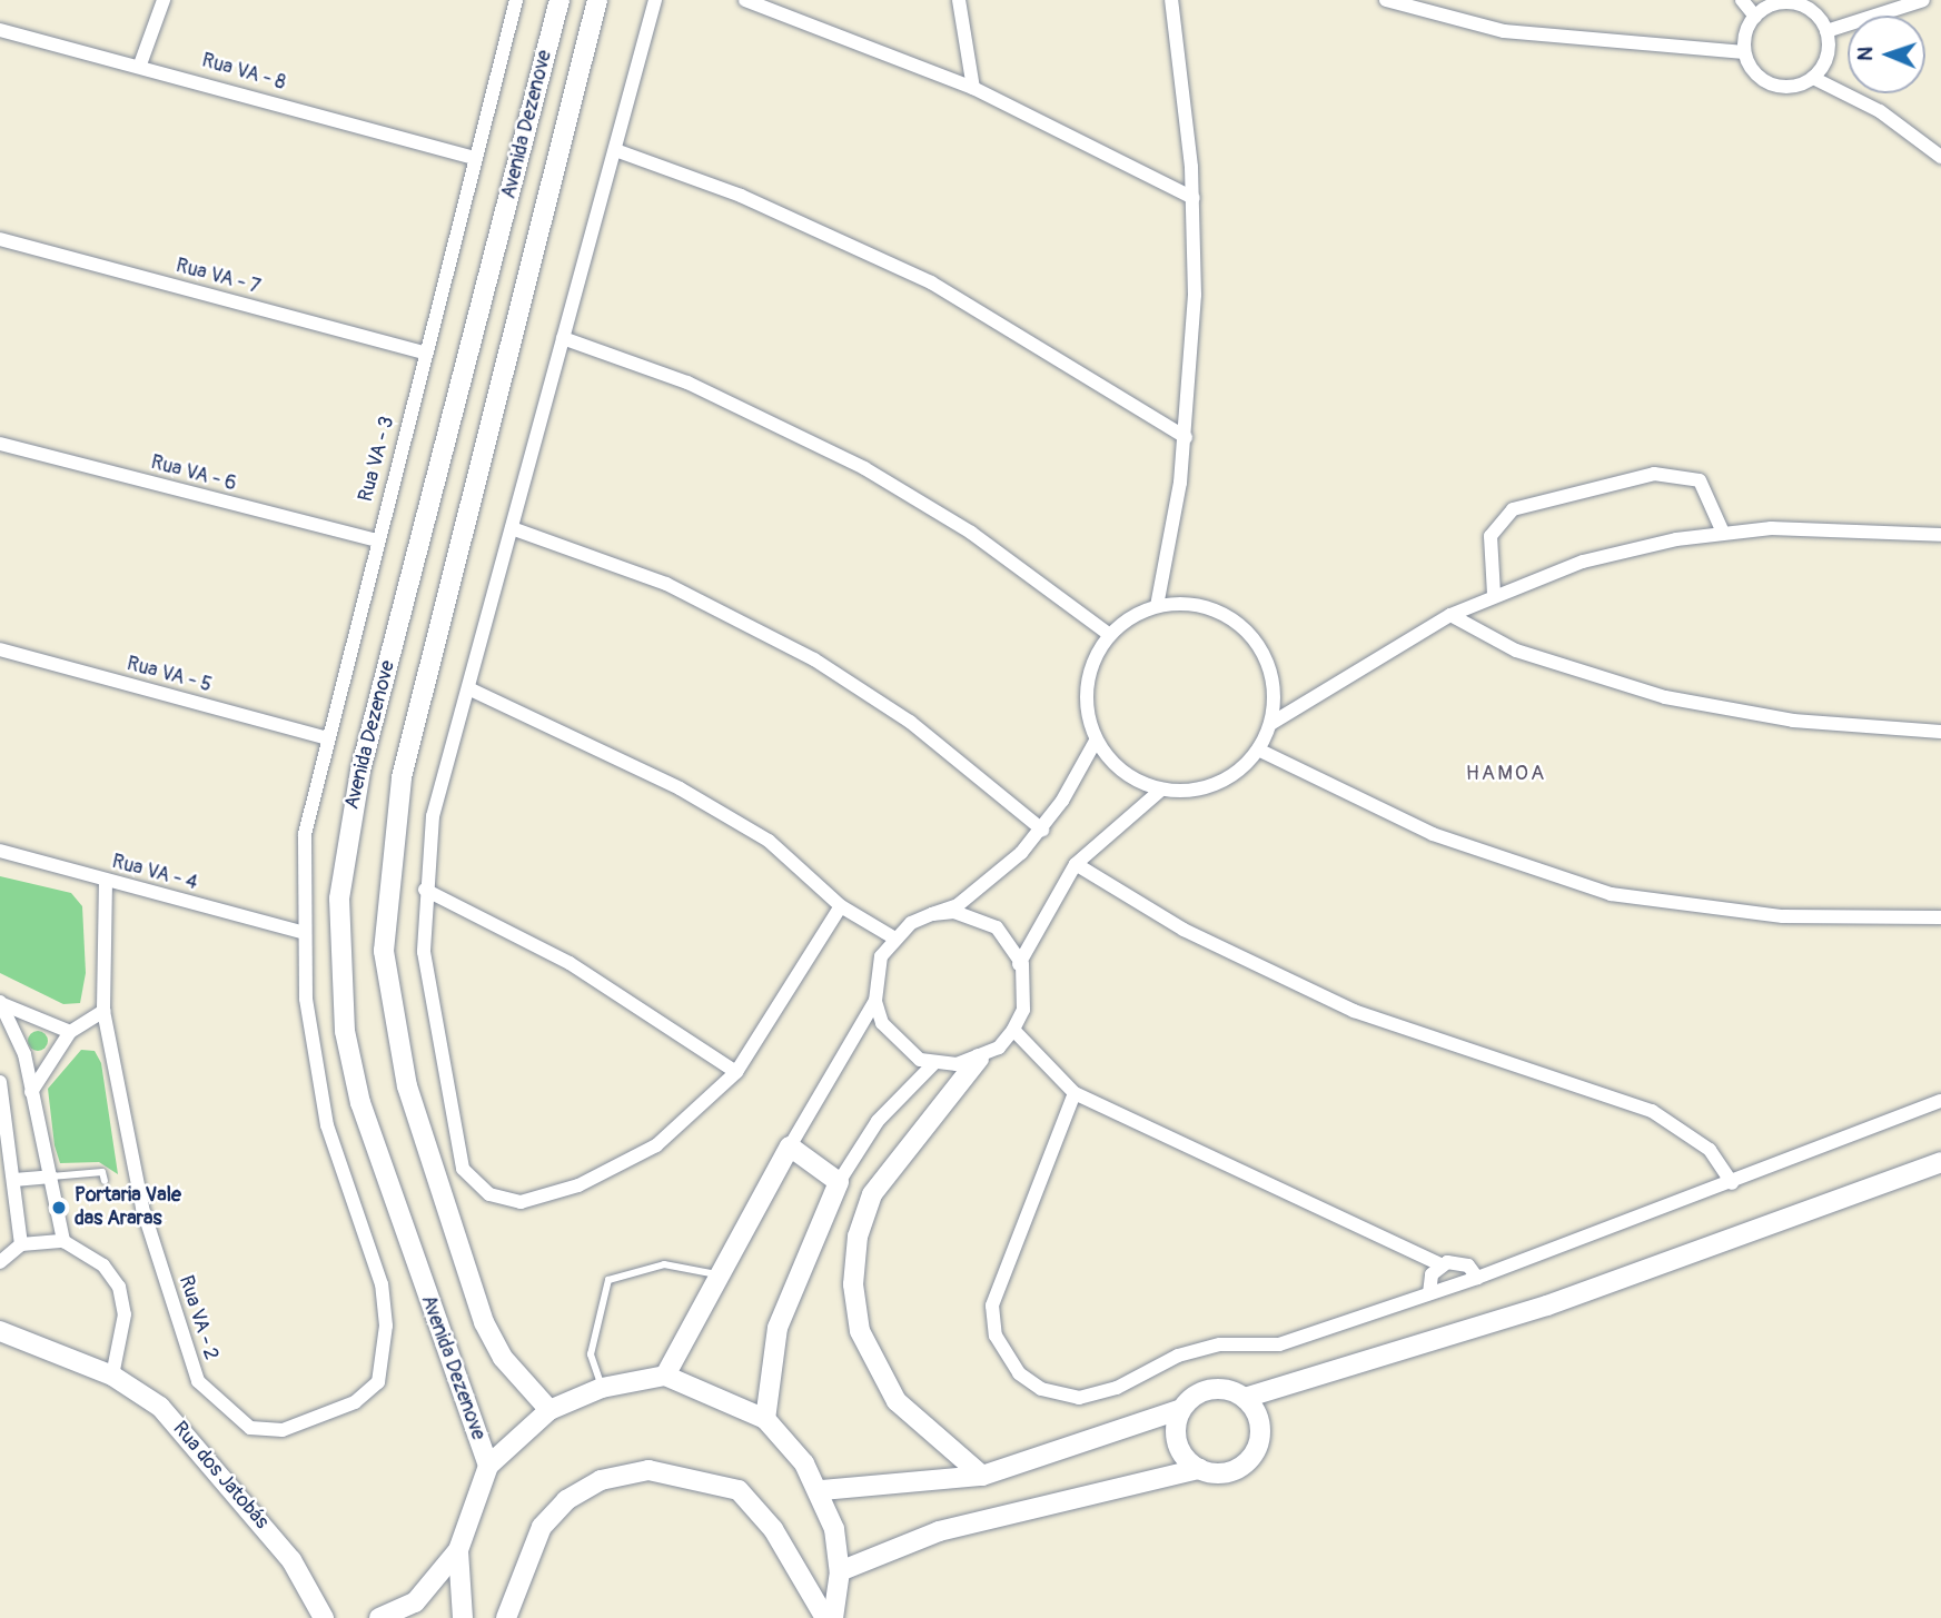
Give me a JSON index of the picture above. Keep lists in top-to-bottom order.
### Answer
{
  "streets": {
    "street": [
      "Rua VA - 8",
      "Avenida Dezenove",
      "Rua VA - 7",
      "Rua VA - 3",
      "Rua VA - 6",
      "Rua VA - 5",
      "Rua VA - 4",
      "Rua VA - 2",
      "Rua dos Jatobás"
    ]
  },
  "crossings": [
    ["Rua VA - 8", "Rua VA - 3"],
    ["Rua VA - 7", "Rua VA - 3"],
    ["Rua VA - 3", "Rua VA - 6"],
    ["Rua VA - 3", "Rua VA - 5"],
    ["Rua VA - 3", "Rua VA - 4"],
    ["Rua VA - 3", "Rua VA - 2"],
    ["Rua VA - 4", "Rua VA - 2"]
  ],
  "districts": ["HAMOA"],
  "places": ["Portaria Vale das Araras"],
  "north": "left"
}
